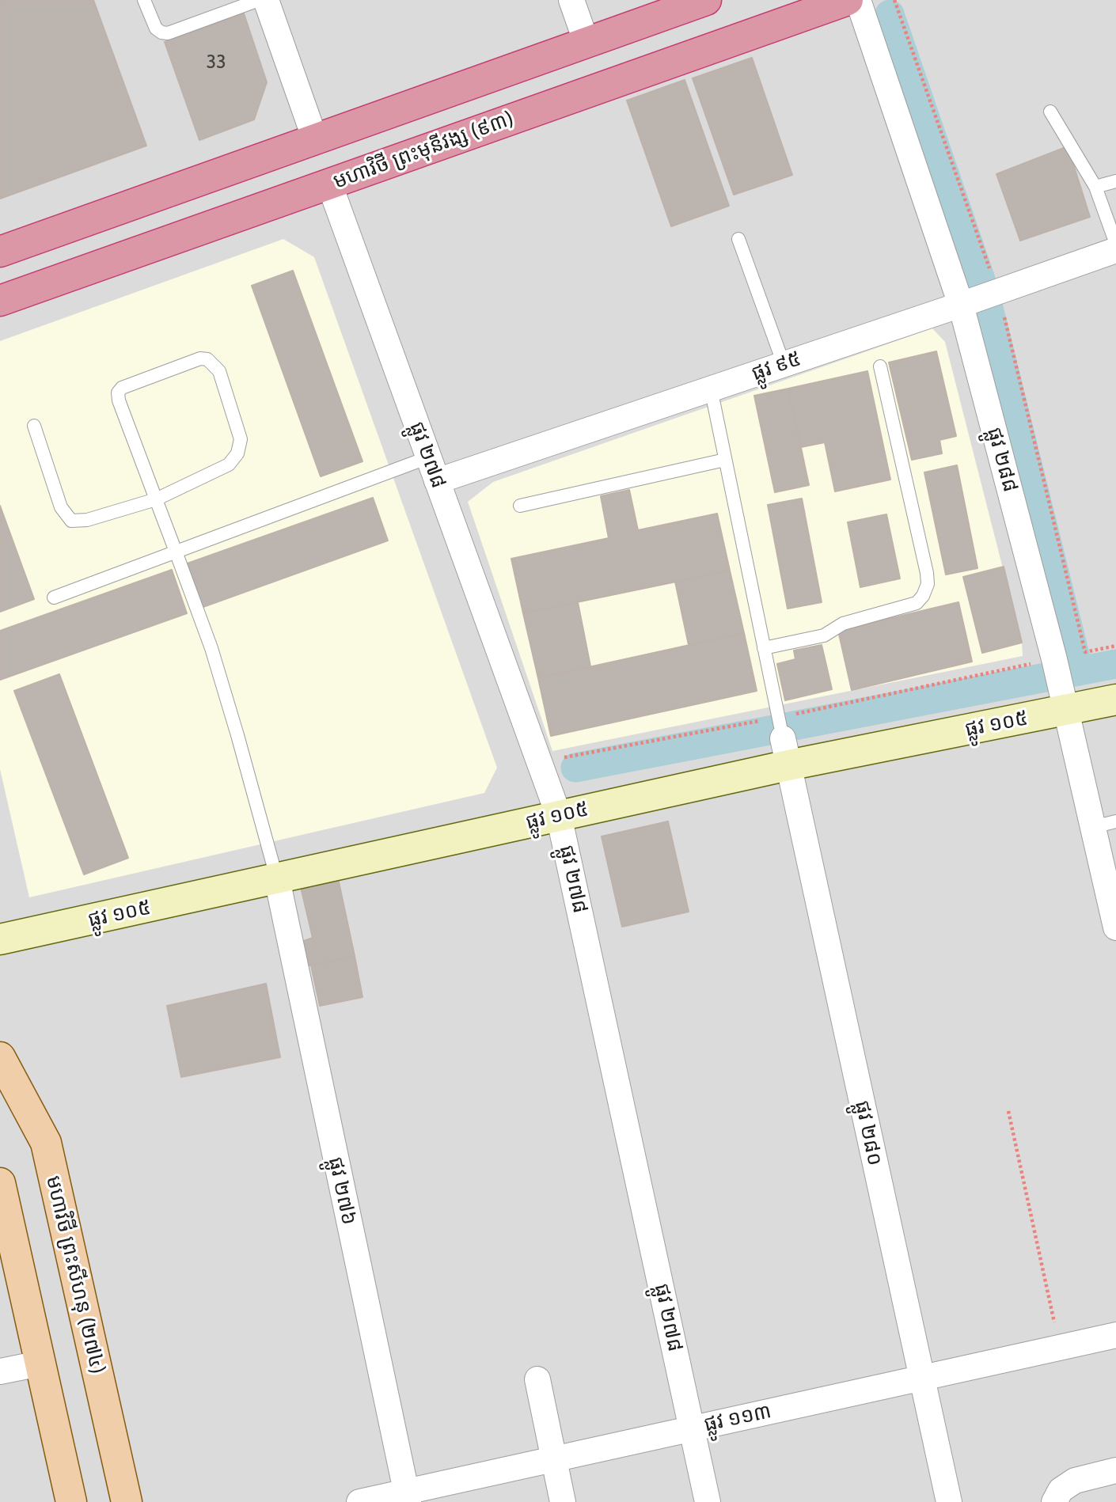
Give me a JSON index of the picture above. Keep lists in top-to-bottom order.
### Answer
{
  "streets": {
    "highway": ["មហាវិថី ព្រះមុនីវង្ស (៩៣)"],
    "main road": ["មហាវិថី ព្រះសីហនុ (២៧៤)"],
    "street": [
      "ផ្លូវ ៩៥",
      "ផ្លូវ ២៧៨",
      "ផ្លូវ ២៨៨",
      "ផ្លូវ ១០៥",
      "ផ្លូវ ២៨០",
      "ផ្លូវ ២៧៦",
      "ផ្លូវ ១១៣"
    ]
  },
  "crossings": [
    ["មហាវិថី ព្រះមុនីវង្ស (៩៣)", "ផ្លូវ ២៧៨"],
    ["ផ្លូវ ៩៥", "ផ្លូវ ២៧៨"],
    ["ផ្លូវ ៩៥", "ផ្លូវ ២៨៨"],
    ["ផ្លូវ ២៧៨", "ផ្លូវ ១០៥"],
    ["ផ្លូវ ២៧៨", "ផ្លូវ ១១៣"],
    ["ផ្លូវ ២៨៨", "ផ្លូវ ១០៥"],
    ["ផ្លូវ ១០៥", "ផ្លូវ ២៨០"],
    ["ផ្លូវ ១០៥", "ផ្លូវ ២៧៦"],
    ["ផ្លូវ ២៨០", "ផ្លូវ ១១៣"],
    ["ផ្លូវ ២៧៦", "ផ្លូវ ១១៣"]
  ],
  "house_numbers": ["33"]
}
